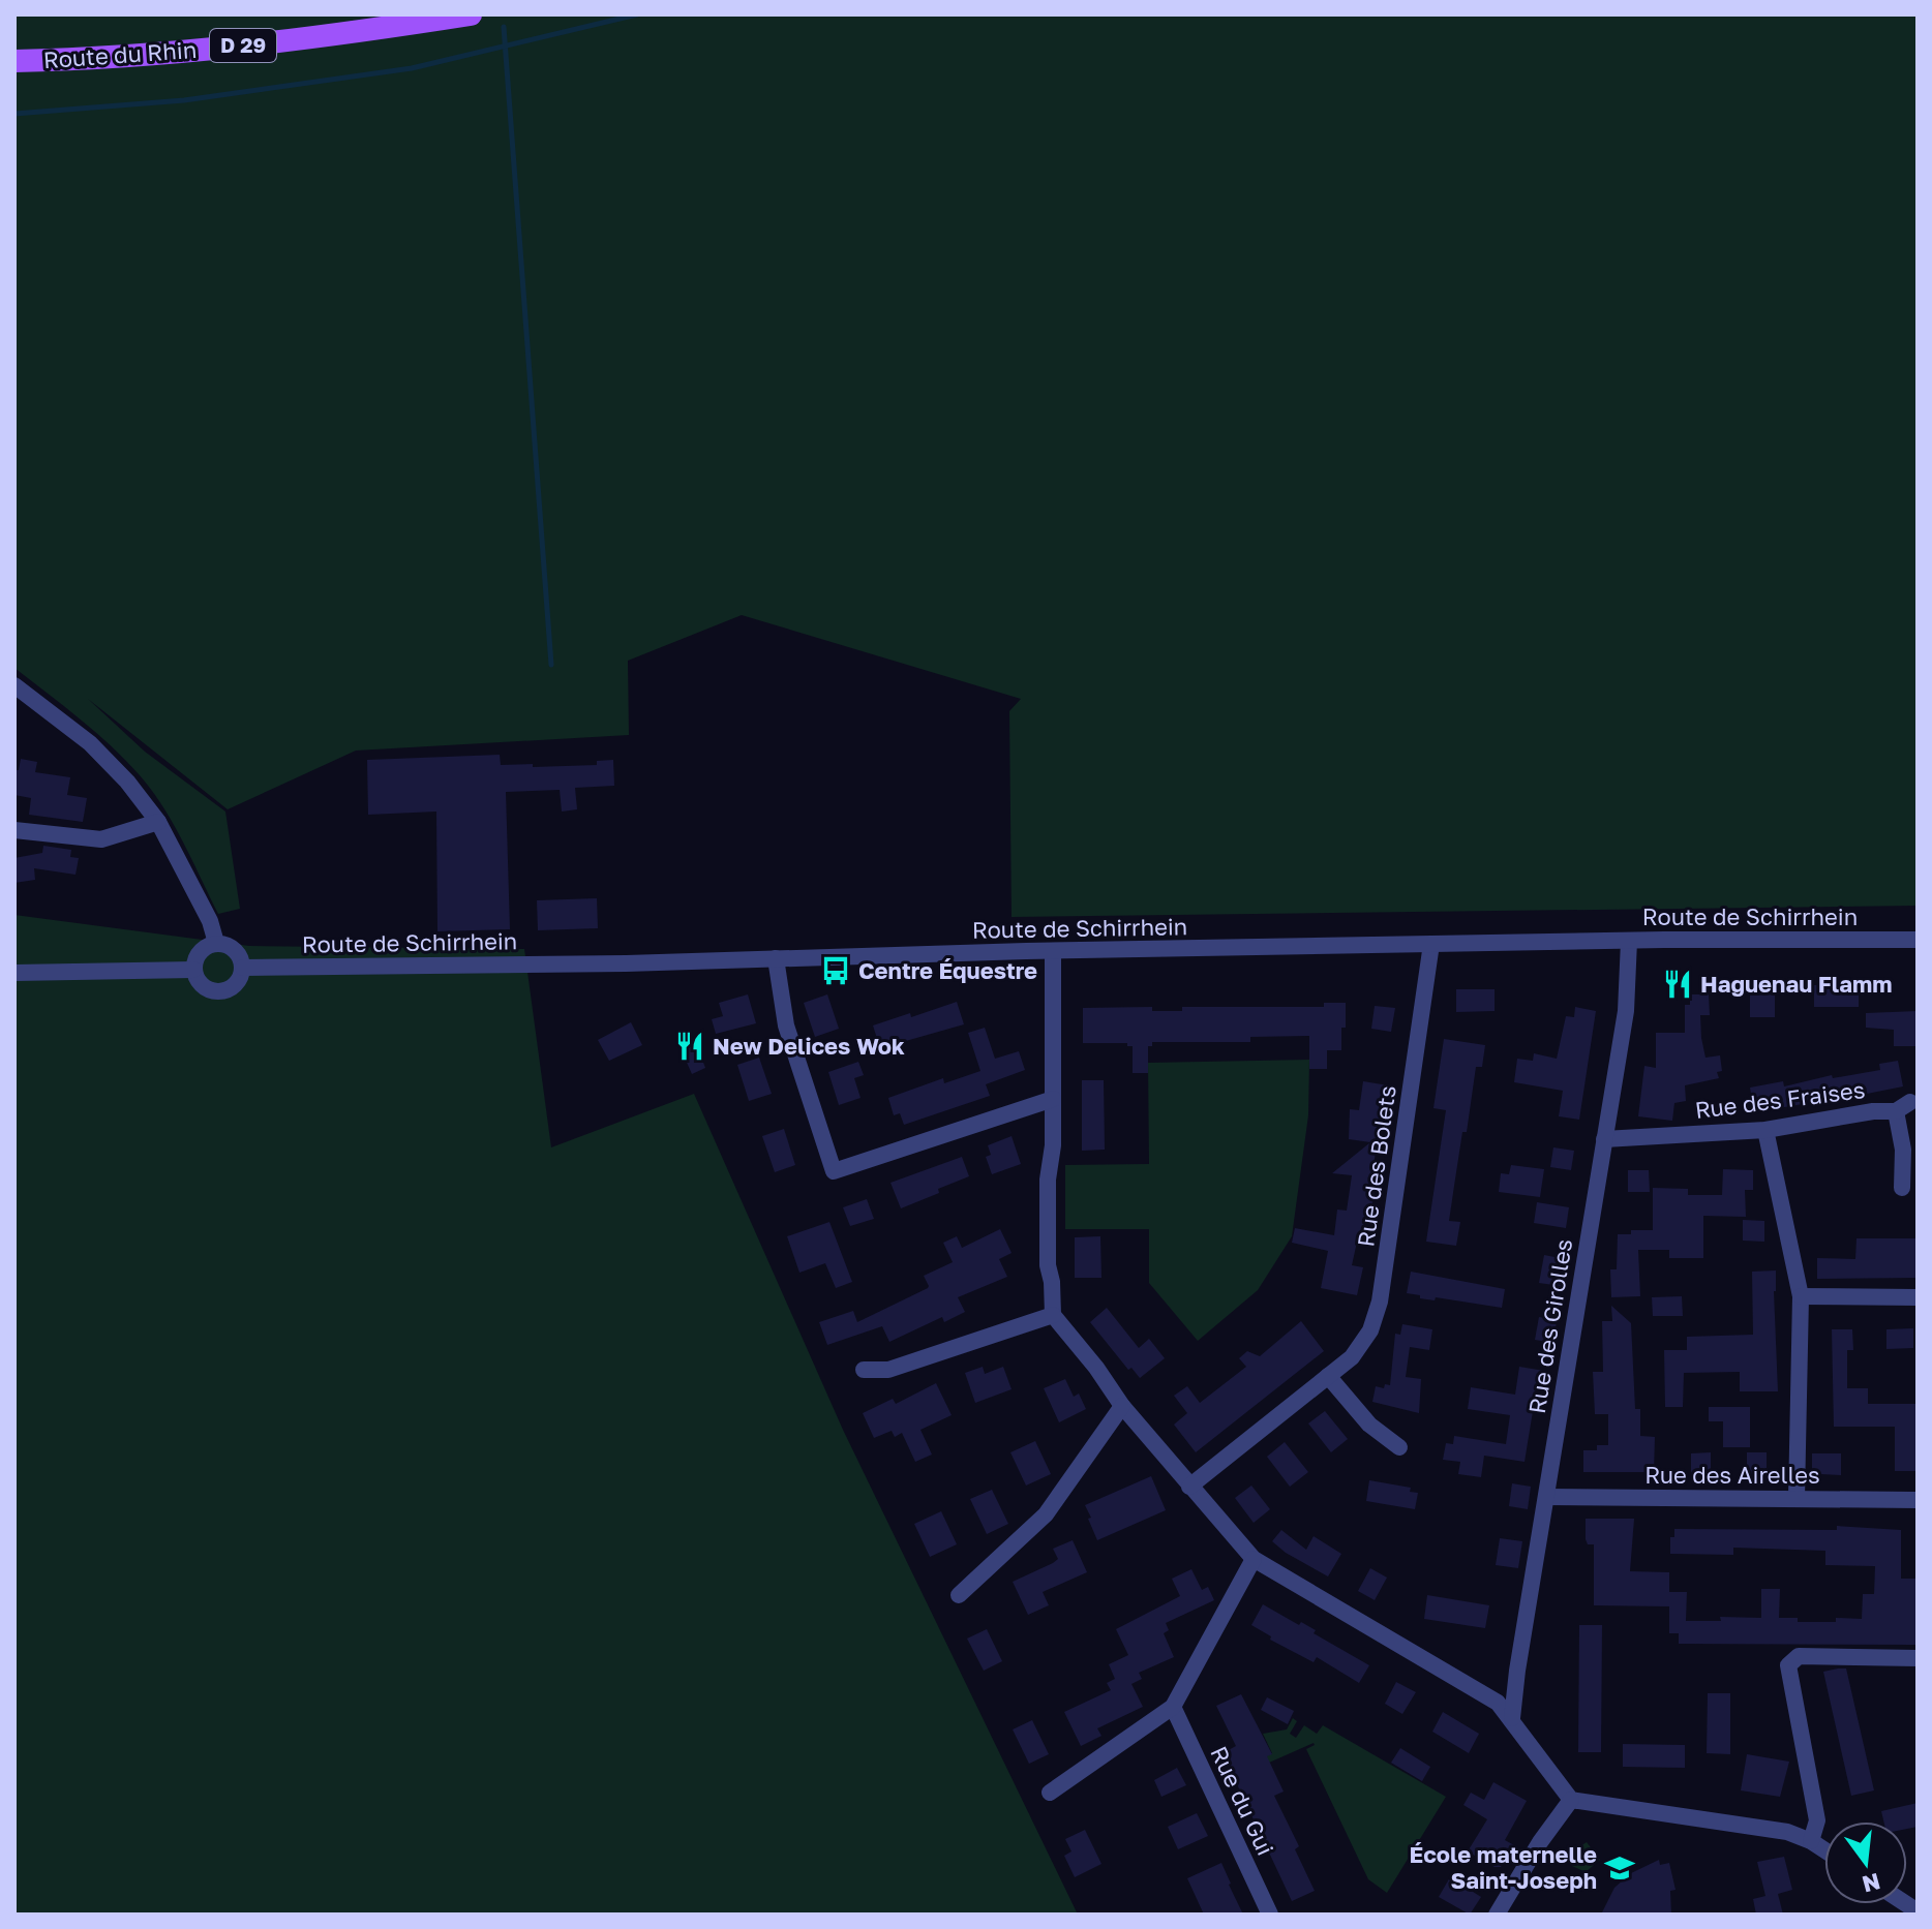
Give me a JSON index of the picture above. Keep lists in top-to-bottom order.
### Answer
{
  "streets": {
    "main road": ["D 29", "Route du Rhin"],
    "street": [
      "Route de Schirrhein",
      "Rue des Fraises",
      "Rue des Bolets",
      "Rue des Girolles",
      "Rue des Airelles",
      "Rue du Gui"
    ]
  },
  "crossings": [
    ["Route de Schirrhein", "Rue des Bolets"],
    ["Route de Schirrhein", "Rue des Girolles"],
    ["Rue des Fraises", "Rue des Girolles"],
    ["Rue des Girolles", "Rue des Airelles"]
  ],
  "places": {
    "bus stop": ["Centre Équestre"],
    "restaurant": ["Haguenau Flamm", "New Delices Wok"],
    "school or university": ["École maternelle Saint-Joseph"]
  },
  "north": "bottom"
}
